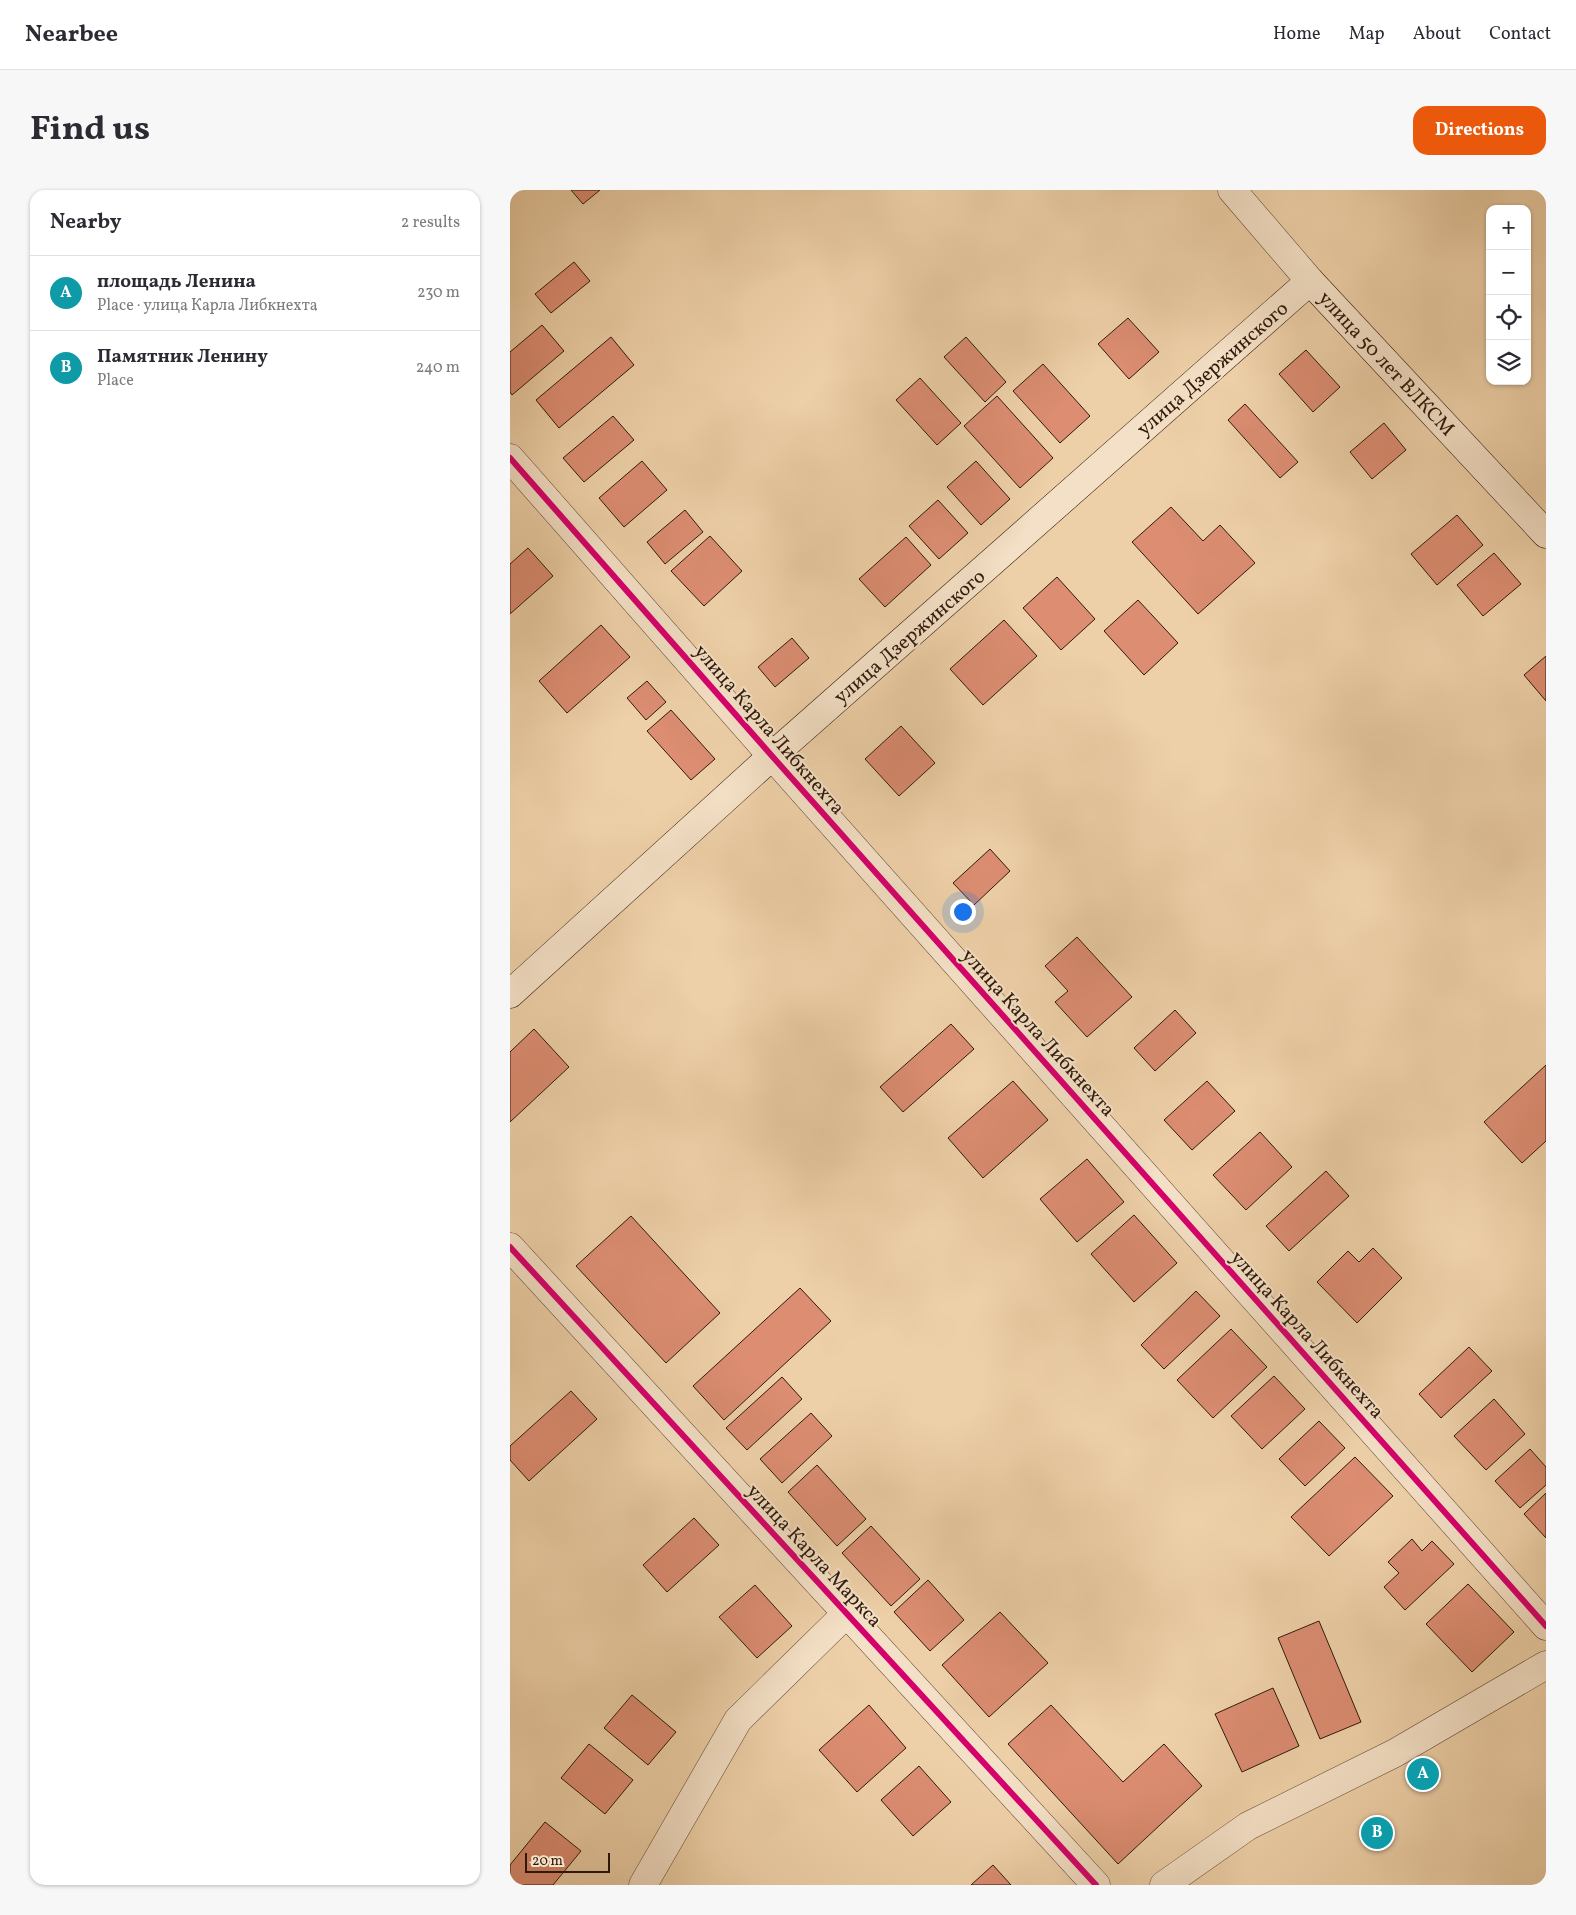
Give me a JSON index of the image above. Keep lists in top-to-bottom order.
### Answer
{
  "streets": {
    "street": [
      "улица 50 лет ВЛКСМ",
      "улица Дзержинского",
      "улица Карла Либкнехта",
      "улица Карла Маркса"
    ]
  },
  "crossings": [
    ["улица 50 лет ВЛКСМ", "улица Дзержинского"],
    ["улица Дзержинского", "улица Карла Либкнехта"]
  ],
  "scale_bar": "20 m",
  "page": {
    "header": "Nearbee",
    "nav": [
      "Home",
      "Map",
      "About",
      "Contact"
    ],
    "title": "Find us",
    "buttons": "Directions",
    "heading": ["Nearby", "2 results"],
    "map_buttons": ["+", "−"],
    "list": [
      {
        "mark": "A",
        "name": "площадь Ленина",
        "note": "Place · улица Карла Либкнехта",
        "value": "230 m"
      },
      {
        "mark": "B",
        "name": "Памятник Ленину",
        "note": "Place",
        "value": "240 m"
      }
    ],
    "pins": ["A", "B"],
    "scale": "20 m"
  }
}
